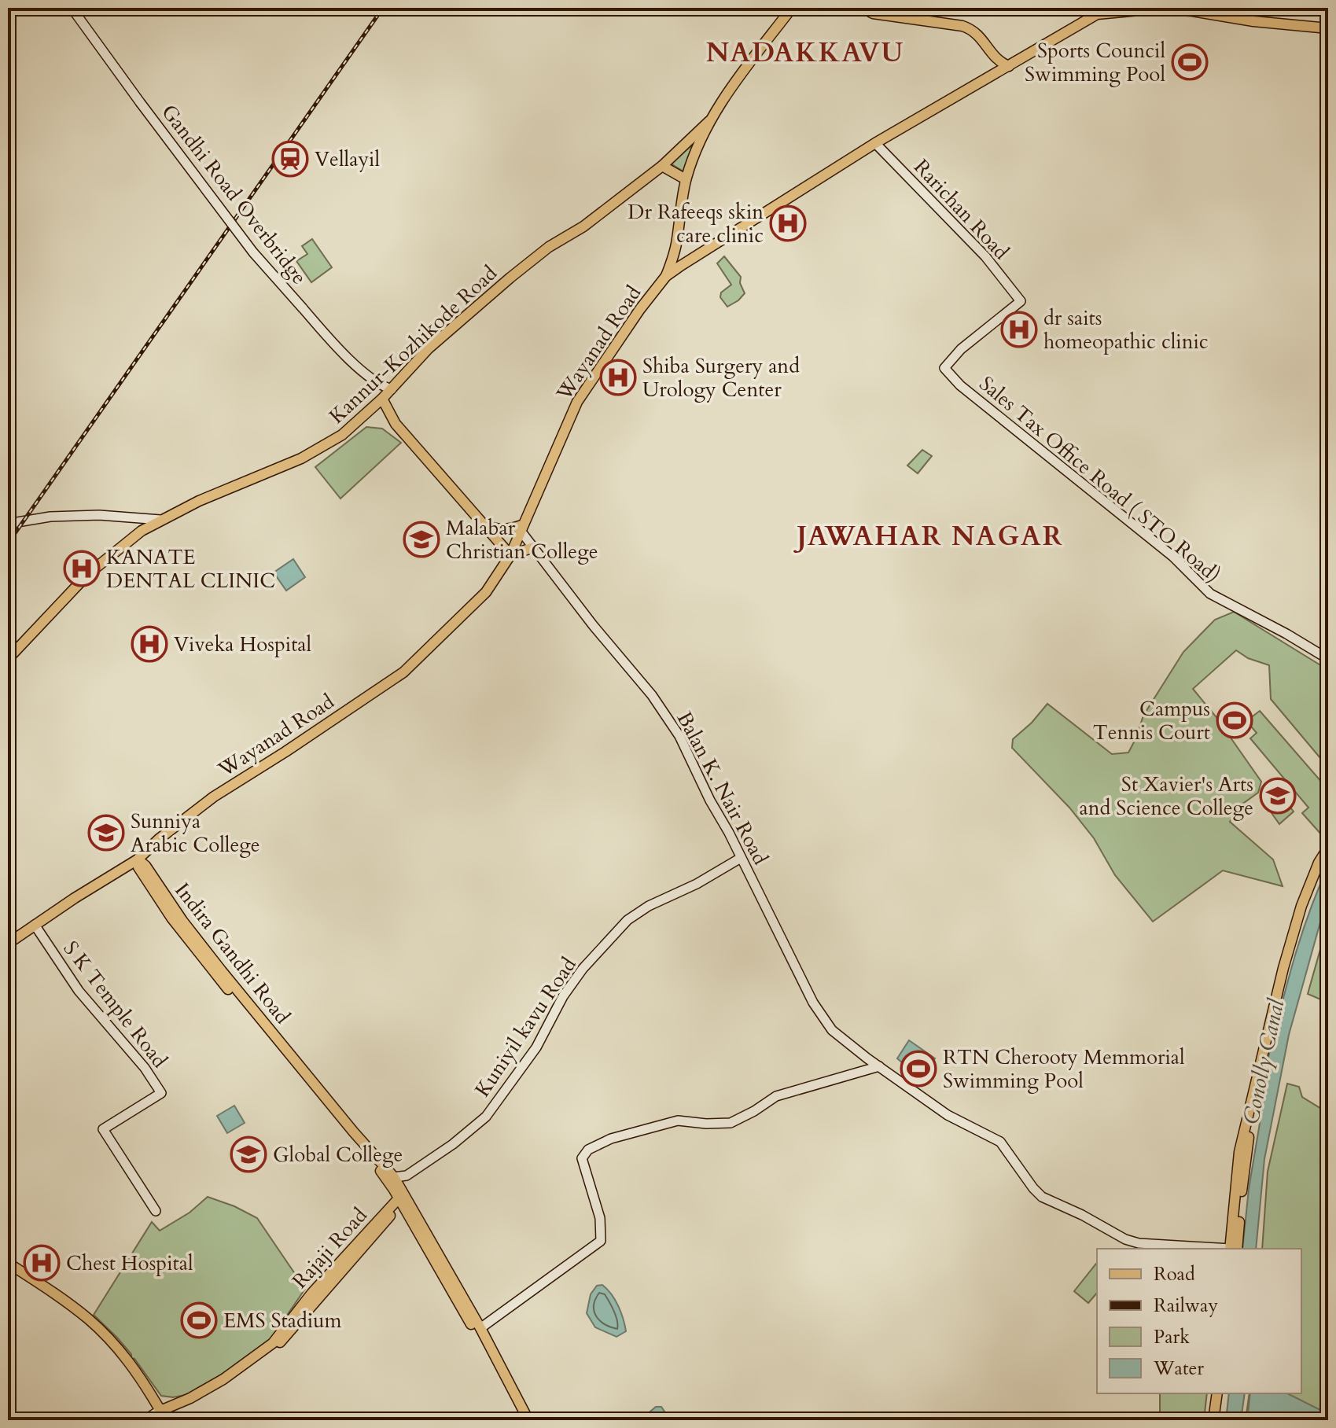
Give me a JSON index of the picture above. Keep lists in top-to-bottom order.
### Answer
{
  "streets": {
    "main road": [
      "Gandhi Road Overbridge",
      "Rarichan Road",
      "Wayanad Road",
      "Kannur-Kozhikode Road",
      "Sales Tax Office Road ( STO Road)",
      "Balan K. Nair Road",
      "Indira Gandhi Road",
      "S K Temple Road",
      "Kuniyil kavu Road",
      "Rajaji Road"
    ]
  },
  "crossings": [
    ["Rarichan Road", "Wayanad Road"],
    ["Rarichan Road", "Sales Tax Office Road ( STO Road)"],
    ["Wayanad Road", "Balan K. Nair Road"],
    ["Wayanad Road", "Indira Gandhi Road"],
    ["Wayanad Road", "S K Temple Road"],
    ["Balan K. Nair Road", "Kuniyil kavu Road"],
    ["Indira Gandhi Road", "Kuniyil kavu Road"],
    ["Indira Gandhi Road", "Rajaji Road"]
  ],
  "districts": ["NADAKKAVU", "JAWAHAR NAGAR"],
  "water": ["Conolly Canal"],
  "places": {
    "sports": [
      "Sports Council Swimming Pool",
      "Campus Tennis Court",
      "RTN Cherooty Memmorial Swimming Pool",
      "EMS Stadium"
    ],
    "station": ["Vellayil"],
    "hospital": [
      "Dr Rafeeqs skin care clinic",
      "dr saits homeopathic clinic",
      "Shiba Surgery and Urology Center",
      "KANATE DENTAL CLINIC",
      "Viveka Hospital",
      "Chest Hospital"
    ],
    "school or university": [
      "Malabar Christian College",
      "St Xavier's Arts and Science College",
      "Sunniya Arabic College",
      "Global College"
    ]
  },
  "legend": [
    "Road",
    "Railway",
    "Park",
    "Water"
  ]
}
